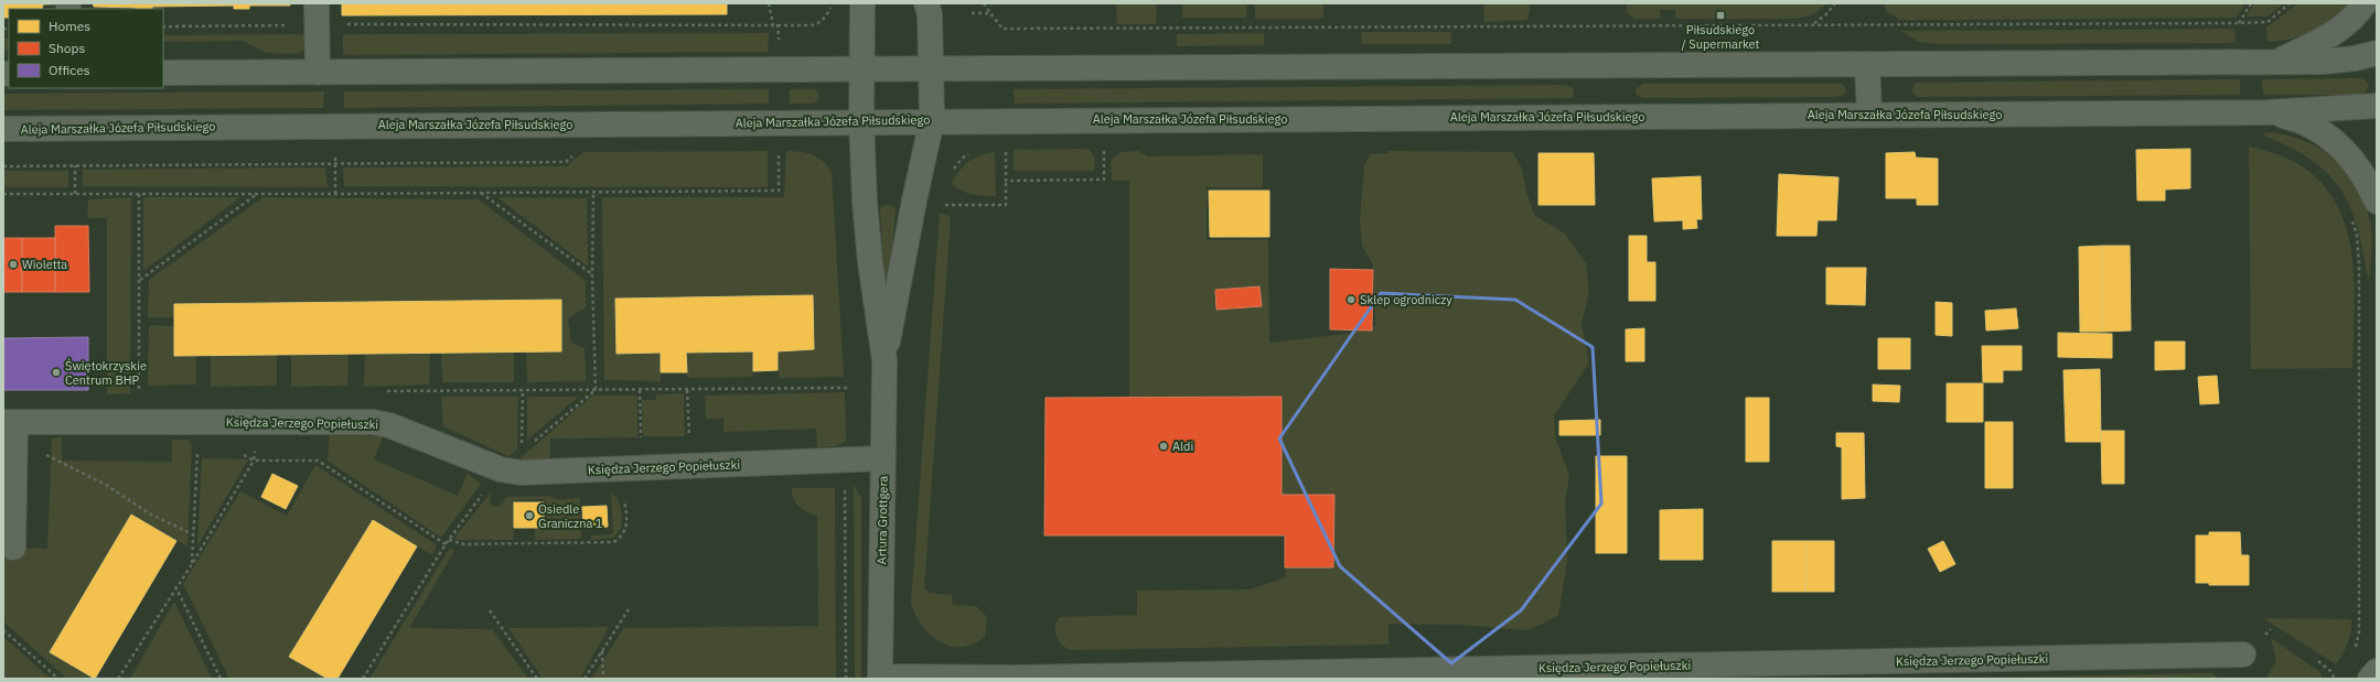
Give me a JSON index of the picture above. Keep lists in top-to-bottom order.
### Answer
{
  "streets": {
    "street": ["Aleja Marszałka Józefa Piłsudskiego", "Księdza Jerzego Popiełuszki", "Artura Grottgera"]
  },
  "crossings": [
    ["Aleja Marszałka Józefa Piłsudskiego", "Artura Grottgera"],
    ["Księdza Jerzego Popiełuszki", "Artura Grottgera"]
  ],
  "places": {
    "transit": ["Piłsudskiego / Supermarket"],
    "other": [
      "Wioletta",
      "Sklep ogrodniczy",
      "Świętokrzyskie Centrum BHP",
      "Aldi",
      "Osiedle Graniczna 1"
    ]
  },
  "legend": ["Homes", "Shops", "Offices"]
}
